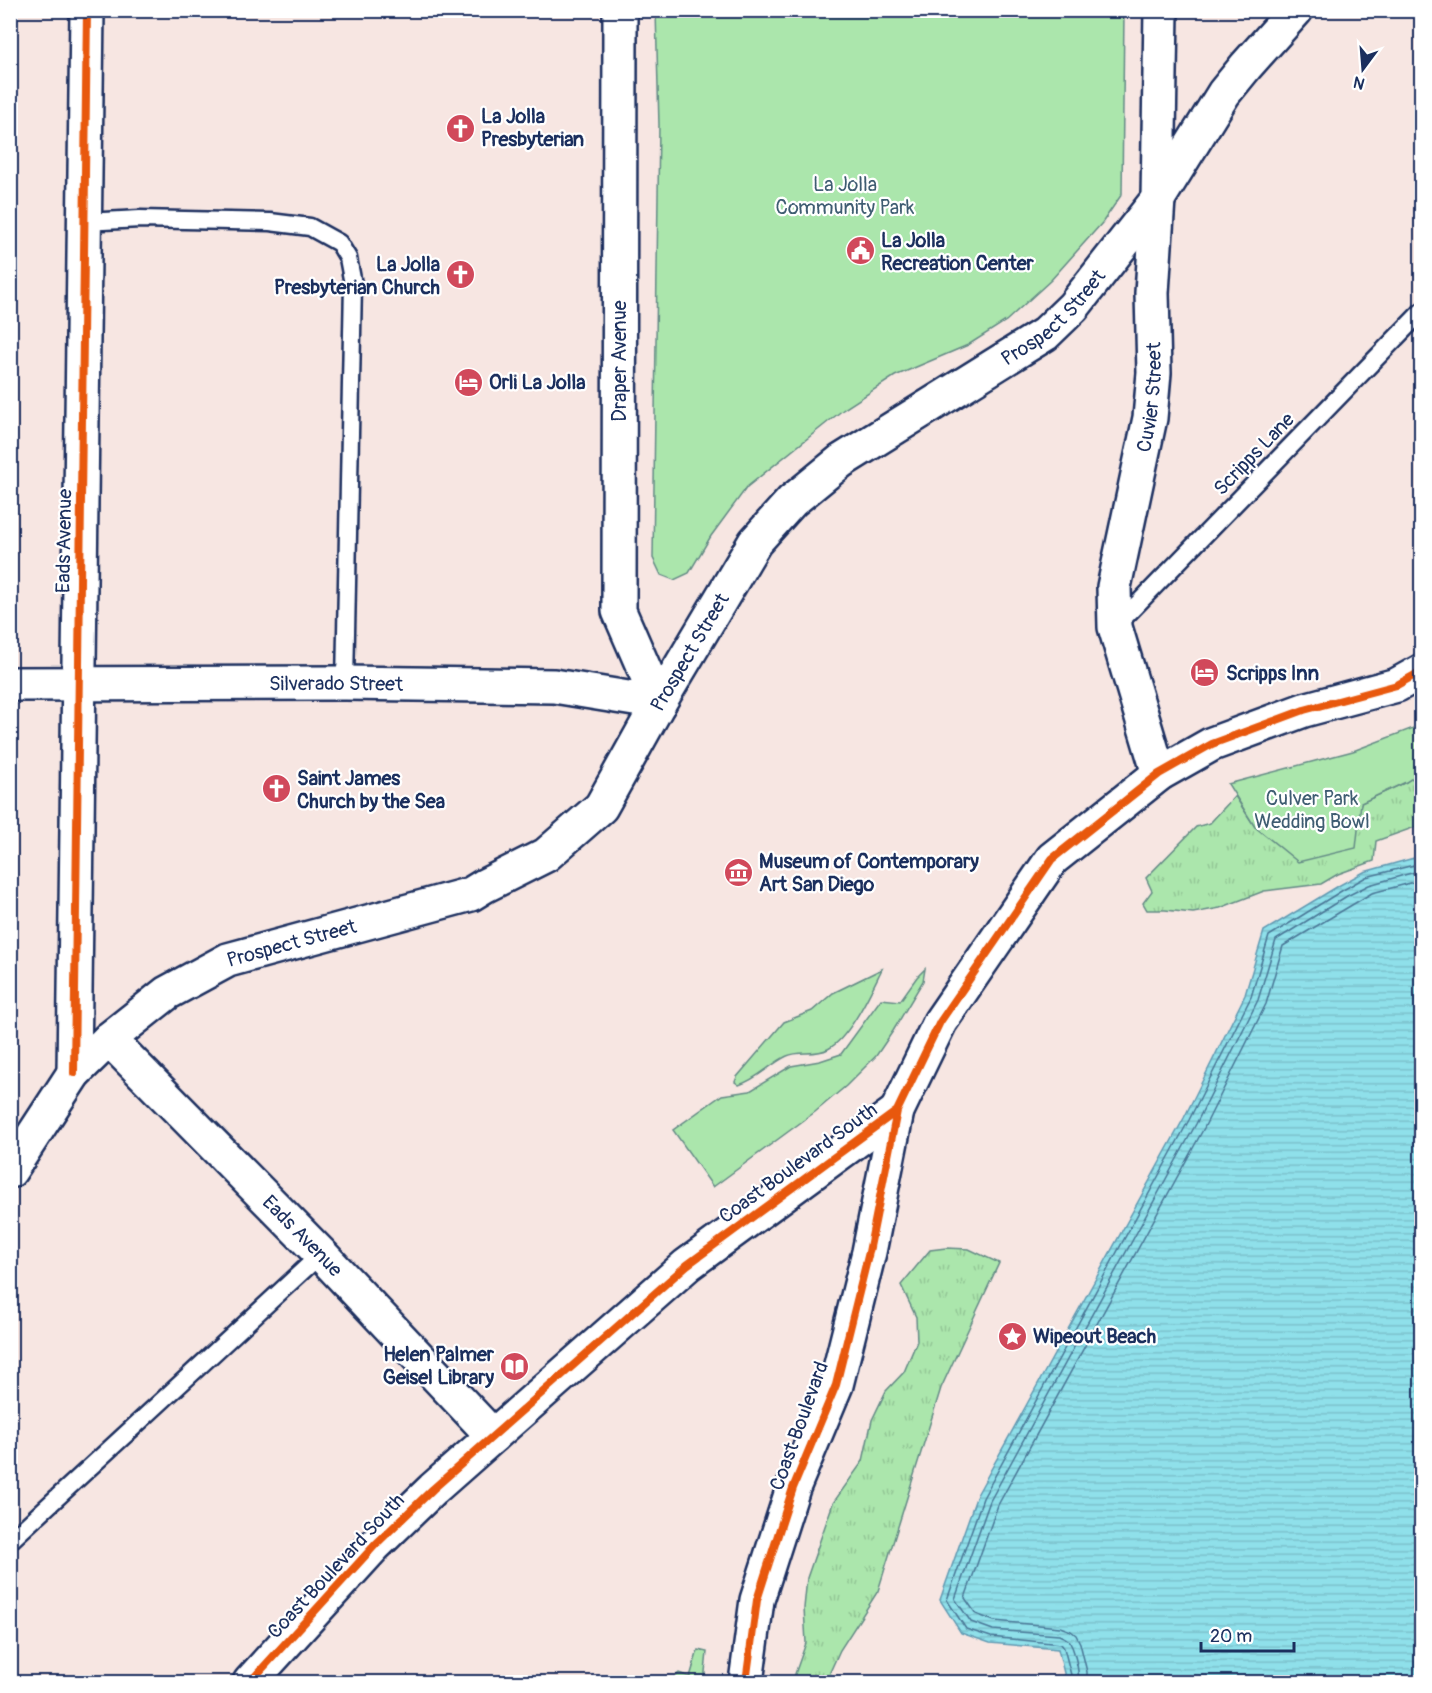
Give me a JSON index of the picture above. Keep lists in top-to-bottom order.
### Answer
{
  "streets": {
    "street": [
      "Prospect Street",
      "Draper Avenue",
      "Cuvier Street",
      "Eads Avenue",
      "Silverado Street",
      "Coast Boulevard South",
      "Coast Boulevard"
    ],
    "lane": ["Scripps Lane"]
  },
  "crossings": [
    ["Prospect Street", "Draper Avenue"],
    ["Prospect Street", "Cuvier Street"],
    ["Prospect Street", "Eads Avenue"],
    ["Prospect Street", "Silverado Street"],
    ["Draper Avenue", "Silverado Street"],
    ["Cuvier Street", "Scripps Lane"],
    ["Cuvier Street", "Coast Boulevard South"],
    ["Eads Avenue", "Silverado Street"],
    ["Eads Avenue", "Coast Boulevard South"],
    ["Coast Boulevard South", "Coast Boulevard"]
  ],
  "parks": ["La Jolla Community Park", "Culver Park Wedding Bowl"],
  "places": {
    "church": ["La Jolla Presbyterian", "La Jolla Presbyterian Church", "Saint James Church by the Sea"],
    "public building": ["La Jolla Recreation Center"],
    "hotel": ["Orli La Jolla", "Scripps Inn"],
    "museum": ["Museum of Contemporary Art San Diego"],
    "place": ["Wipeout Beach"],
    "library": ["Helen Palmer Geisel Library"]
  },
  "scale_bar": "20 m",
  "north": "bottom"
}
